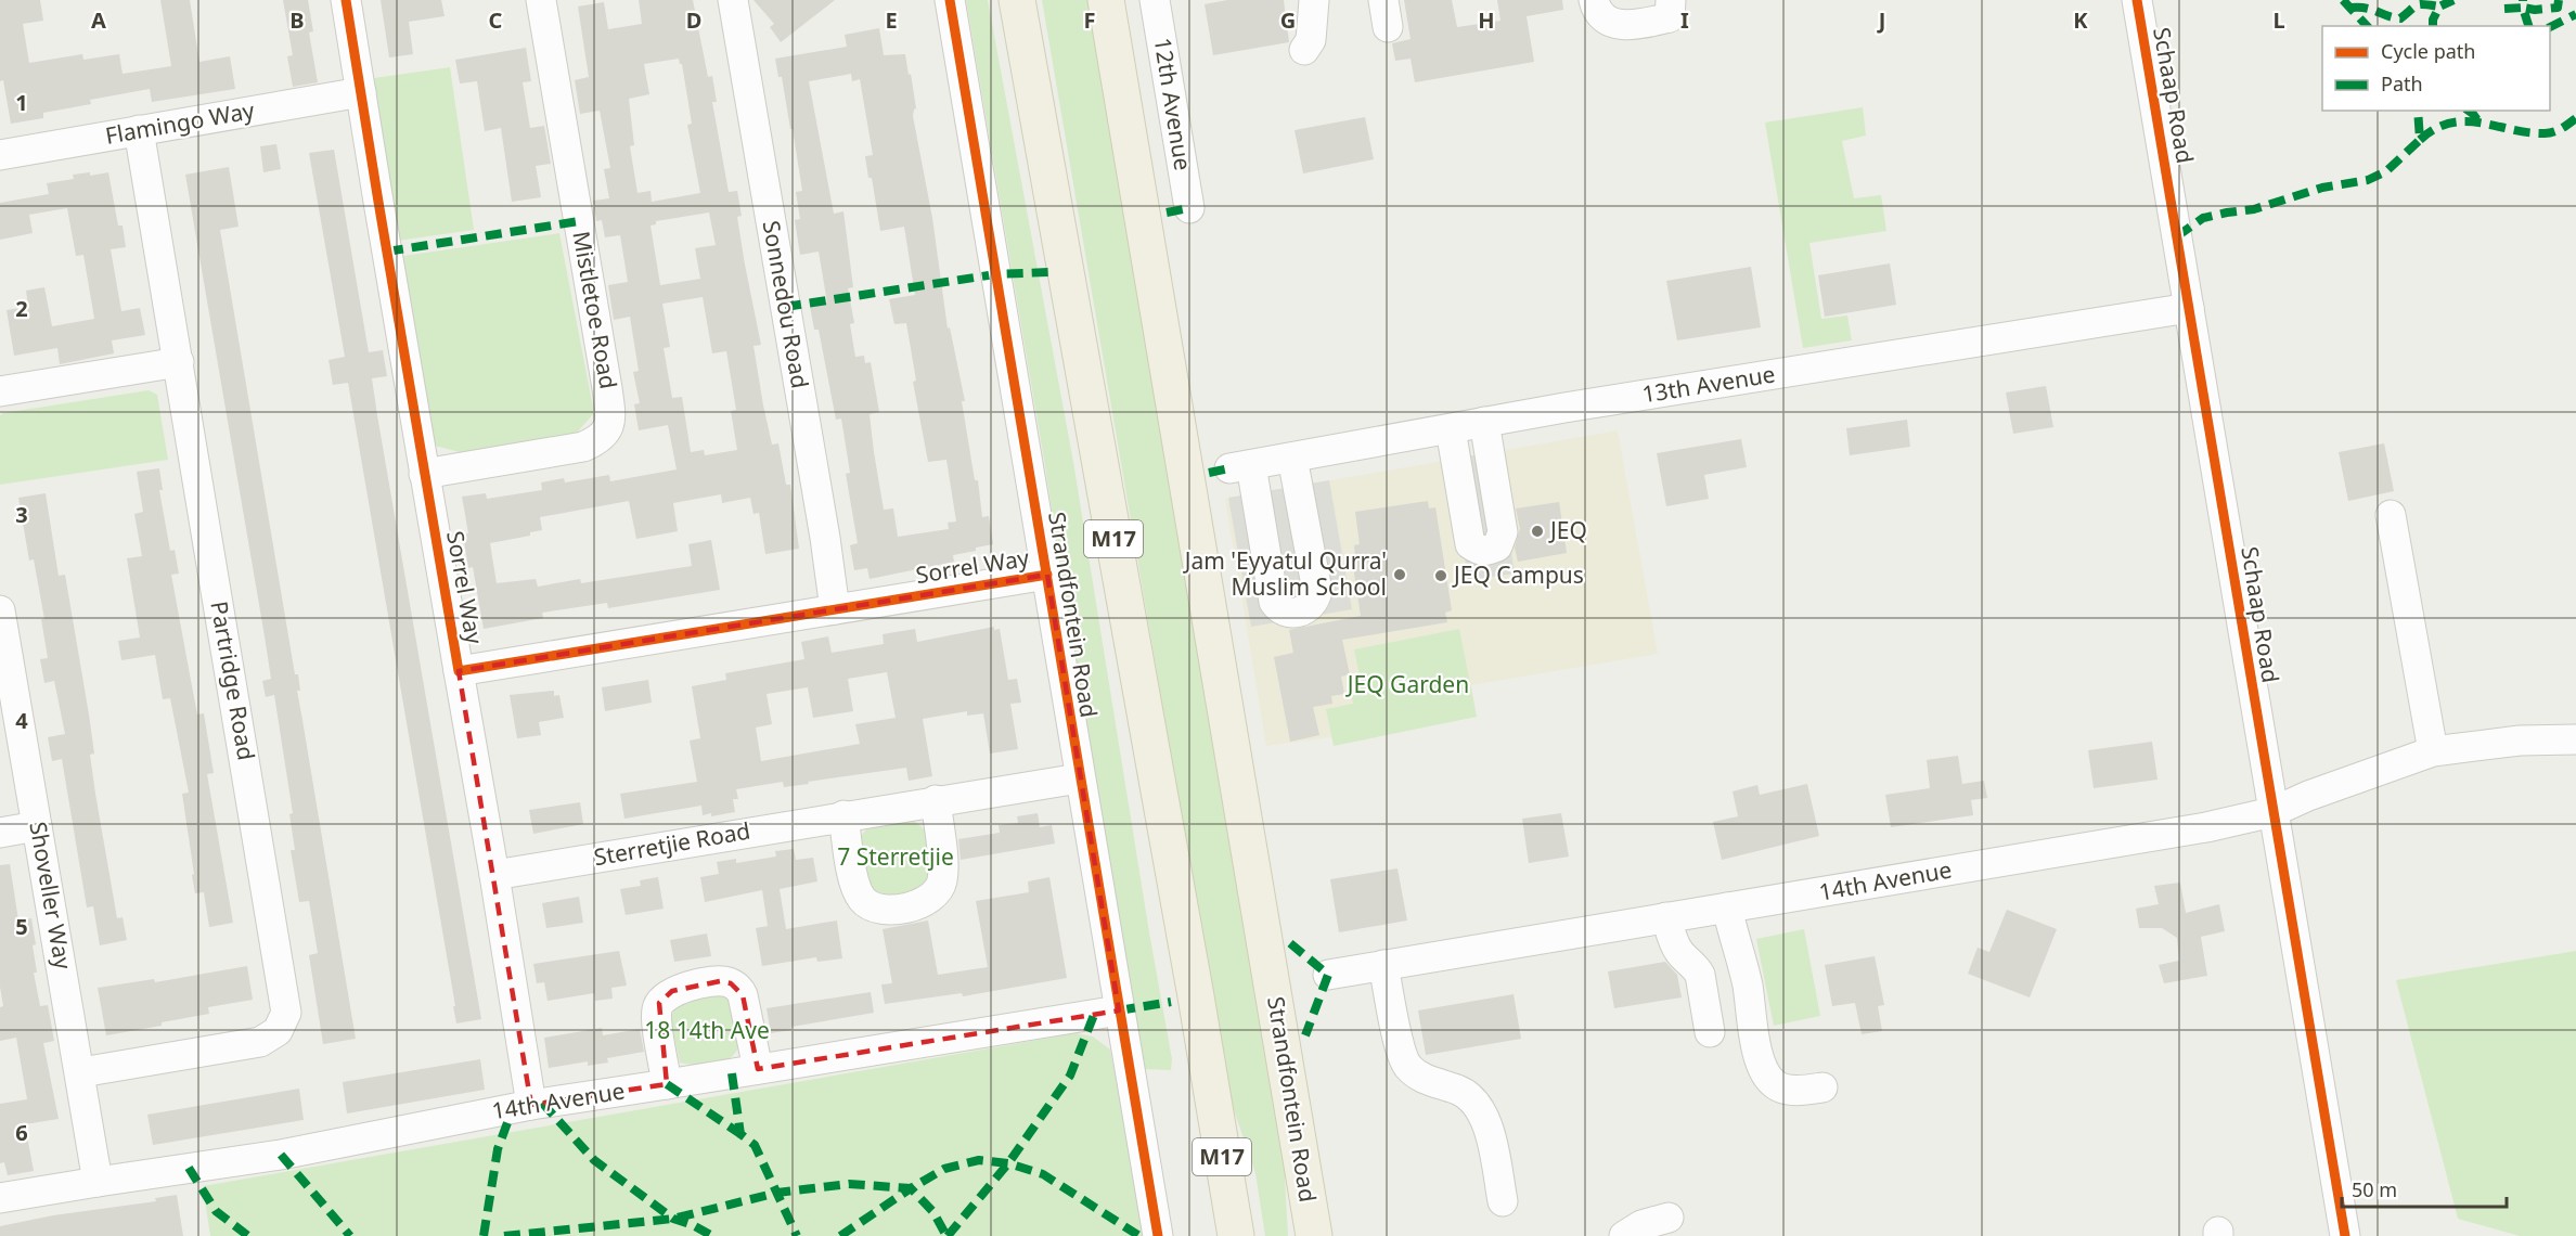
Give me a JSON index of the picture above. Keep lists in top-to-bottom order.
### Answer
{
  "streets": {
    "main road": ["M17", "Strandfontein Road"],
    "street": [
      "Schaap Road",
      "12th Avenue",
      "Flamingo Way",
      "Sonnedou Road",
      "Mistletoe Road",
      "13th Avenue",
      "Sorrel Way",
      "Partridge Road",
      "Sterretjie Road",
      "14th Avenue",
      "Shoveller Way"
    ]
  },
  "crossings": [
    ["Schaap Road", "13th Avenue"],
    ["Schaap Road", "14th Avenue"],
    ["Flamingo Way", "Sorrel Way"],
    ["Flamingo Way", "Partridge Road"],
    ["Sonnedou Road", "Sorrel Way"],
    ["Mistletoe Road", "Sorrel Way"],
    ["Sorrel Way", "Strandfontein Road"],
    ["Sorrel Way", "Sterretjie Road"],
    ["Strandfontein Road", "Sterretjie Road"],
    ["Strandfontein Road", "14th Avenue"],
    ["Partridge Road", "Shoveller Way"],
    ["14th Avenue", "Shoveller Way"]
  ],
  "parks": ["JEQ Garden", "7 Sterretjie", "18 14th Ave"],
  "places": ["JEQ", "Jam 'Eyyatul Qurra' Muslim School", "JEQ Campus"],
  "legend": ["Cycle path", "Path"],
  "scale_bar": "50 m",
  "grid": {
    "columns": [
      "A",
      "B",
      "C",
      "D",
      "E",
      "F",
      "G",
      "H",
      "I",
      "J",
      "K",
      "L"
    ],
    "rows": [
      "1",
      "2",
      "3",
      "4",
      "5",
      "6"
    ]
  }
}
